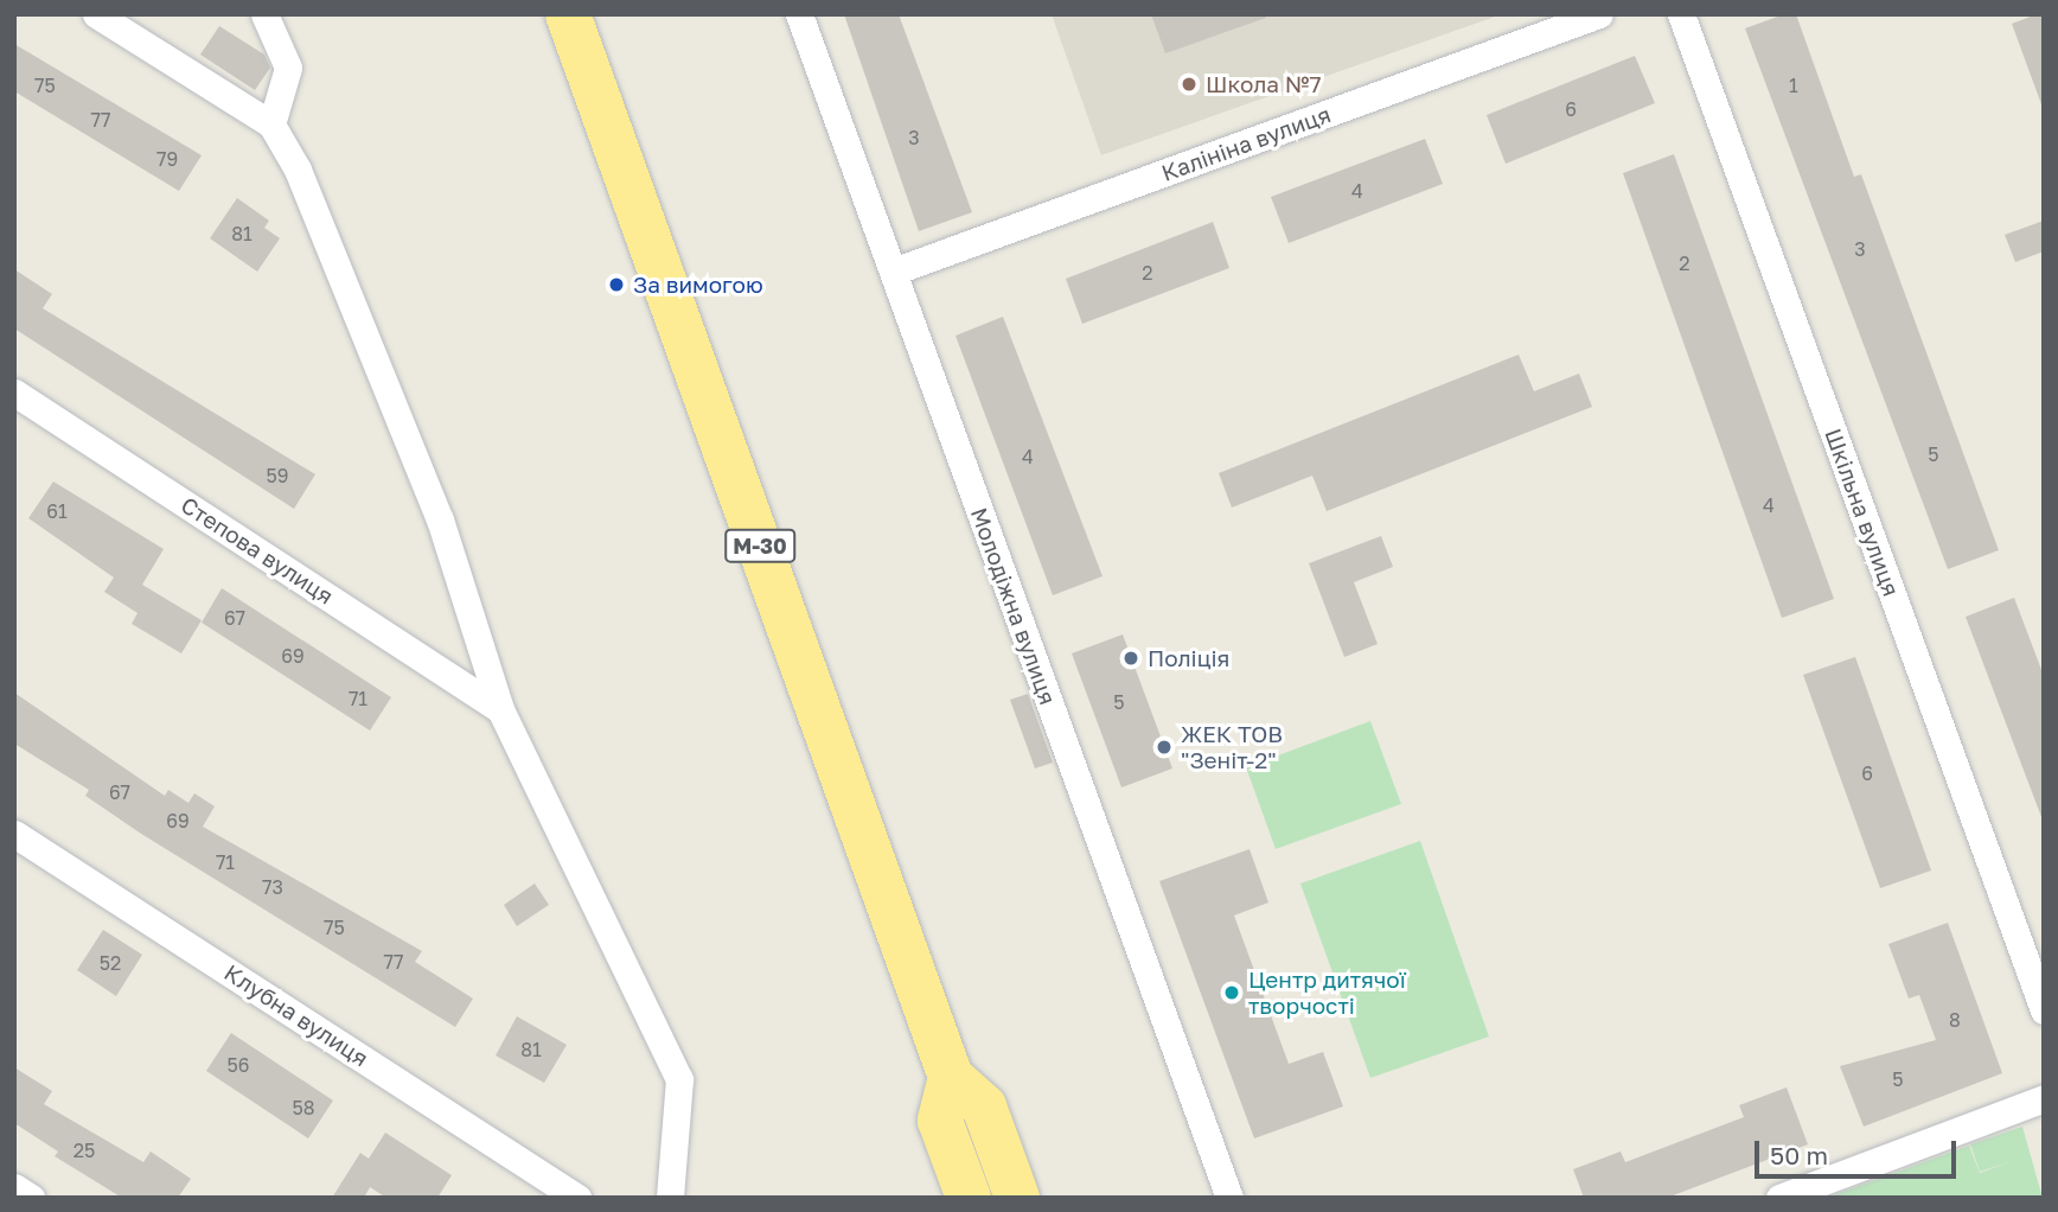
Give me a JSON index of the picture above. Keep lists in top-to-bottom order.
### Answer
{
  "streets": {
    "highway": ["М-30"],
    "street": [
      "Калініна вулиця",
      "Шкільна вулиця",
      "Степова вулиця",
      "Молодіжна вулиця",
      "Клубна вулиця"
    ]
  },
  "crossings": [
    ["Калініна вулиця", "Молодіжна вулиця"]
  ],
  "places": [
    "Школа №7",
    "За вимогою",
    "Поліція",
    "ЖЕК ТОВ \"Зеніт-2\"",
    "Центр дитячої творчості"
  ],
  "house_numbers": [
    "75",
    "1",
    "6",
    "77",
    "3",
    "79",
    "4",
    "81",
    "3",
    "2",
    "2",
    "5",
    "4",
    "59",
    "4",
    "61",
    "67",
    "69",
    "71",
    "5",
    "6",
    "67",
    "69",
    "71",
    "73",
    "75",
    "77",
    "52",
    "8",
    "81",
    "56",
    "5",
    "58",
    "25"
  ],
  "scale_bar": "50 m"
}
